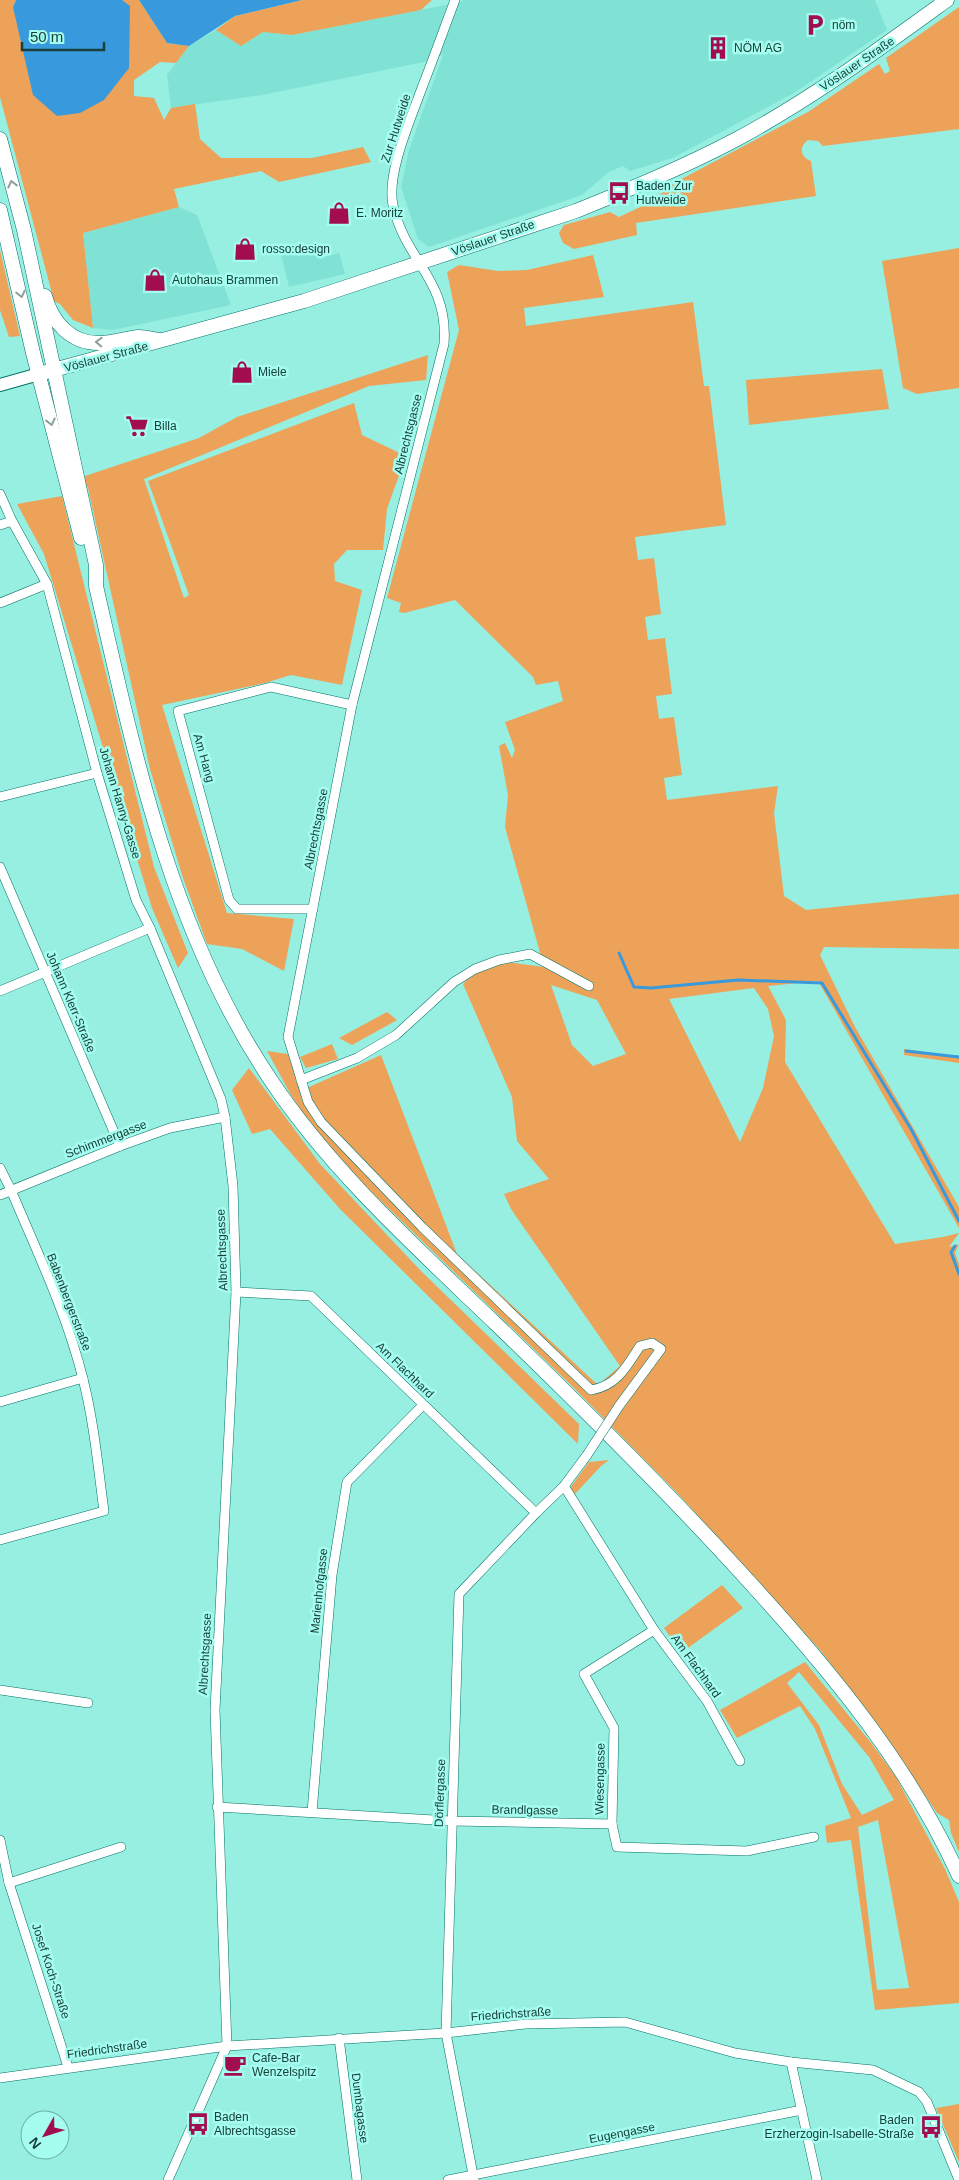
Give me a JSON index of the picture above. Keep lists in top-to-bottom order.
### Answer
{
  "streets": {
    "main road": ["Vöslauer Straße"],
    "street": [
      "Zur Hutweide",
      "Albrechtsgasse",
      "Am Hang",
      "Johann Hanny-Gasse",
      "Johann Klerr-Straße",
      "Schimmergasse",
      "Babenbergerstraße",
      "Am Flachhard",
      "Marienhofgasse",
      "Wiesengasse",
      "Dörflergasse",
      "Brandlgasse",
      "Josef Koch-Straße",
      "Friedrichstraße",
      "Dumbagasse",
      "Eugengasse"
    ]
  },
  "crossings": [
    ["Vöslauer Straße", "Zur Hutweide"],
    ["Vöslauer Straße", "Albrechtsgasse"],
    ["Zur Hutweide", "Albrechtsgasse"],
    ["Albrechtsgasse", "Am Hang"],
    ["Albrechtsgasse", "Johann Hanny-Gasse"],
    ["Albrechtsgasse", "Schimmergasse"],
    ["Albrechtsgasse", "Am Flachhard"],
    ["Albrechtsgasse", "Dörflergasse"],
    ["Albrechtsgasse", "Brandlgasse"],
    ["Albrechtsgasse", "Friedrichstraße"],
    ["Johann Hanny-Gasse", "Schimmergasse"],
    ["Johann Klerr-Straße", "Schimmergasse"],
    ["Schimmergasse", "Babenbergerstraße"],
    ["Am Flachhard", "Marienhofgasse"],
    ["Am Flachhard", "Wiesengasse"],
    ["Am Flachhard", "Dörflergasse"],
    ["Marienhofgasse", "Brandlgasse"],
    ["Wiesengasse", "Brandlgasse"],
    ["Dörflergasse", "Brandlgasse"],
    ["Dörflergasse", "Friedrichstraße"],
    ["Dörflergasse", "Eugengasse"],
    ["Josef Koch-Straße", "Friedrichstraße"],
    ["Friedrichstraße", "Dumbagasse"]
  ],
  "places": {
    "parking": ["nöm"],
    "building": ["NÖM AG"],
    "bus stop": ["Baden Zur Hutweide", "Baden Albrechtsgasse", "Baden Erzherzogin-Isabelle-Straße"],
    "shop": [
      "E. Moritz",
      "rosso:design",
      "Autohaus Brammen",
      "Miele"
    ],
    "supermarket": ["Billa"],
    "cafe": ["Cafe-Bar Wenzelspitz"]
  },
  "scale_bar": "50 m",
  "north": "bottom left"
}
